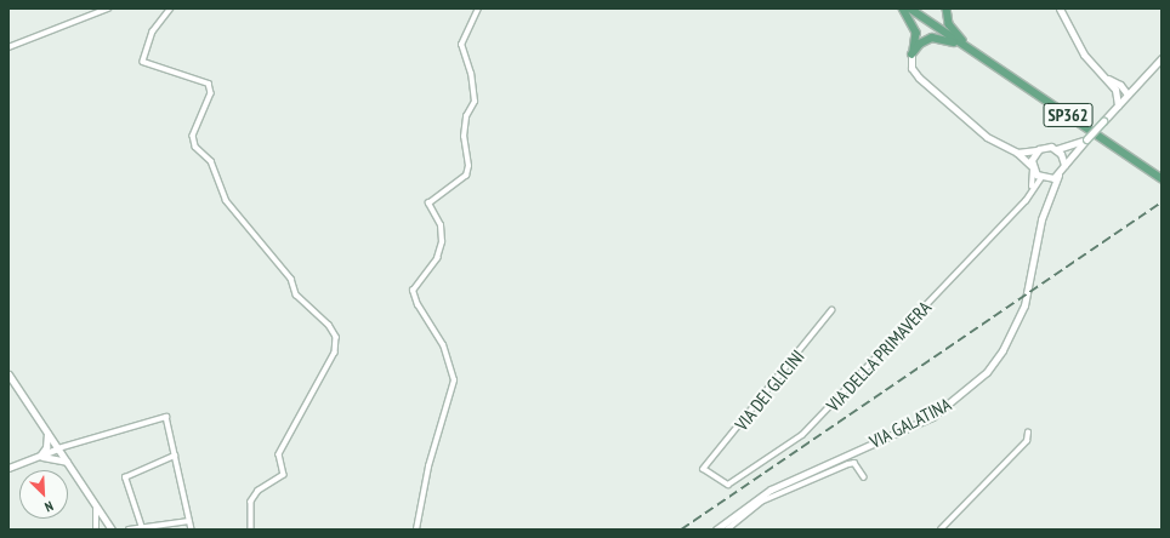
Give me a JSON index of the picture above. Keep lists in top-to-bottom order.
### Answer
{
  "streets": {
    "main road": ["SP362"],
    "street": ["VIA DELLA PRIMAVERA", "VIA DEI GLICINI", "VIA GALATINA"]
  },
  "crossings": [
    ["VIA DELLA PRIMAVERA", "VIA DEI GLICINI"],
    ["VIA DELLA PRIMAVERA", "VIA GALATINA"]
  ],
  "north": "bottom right"
}
